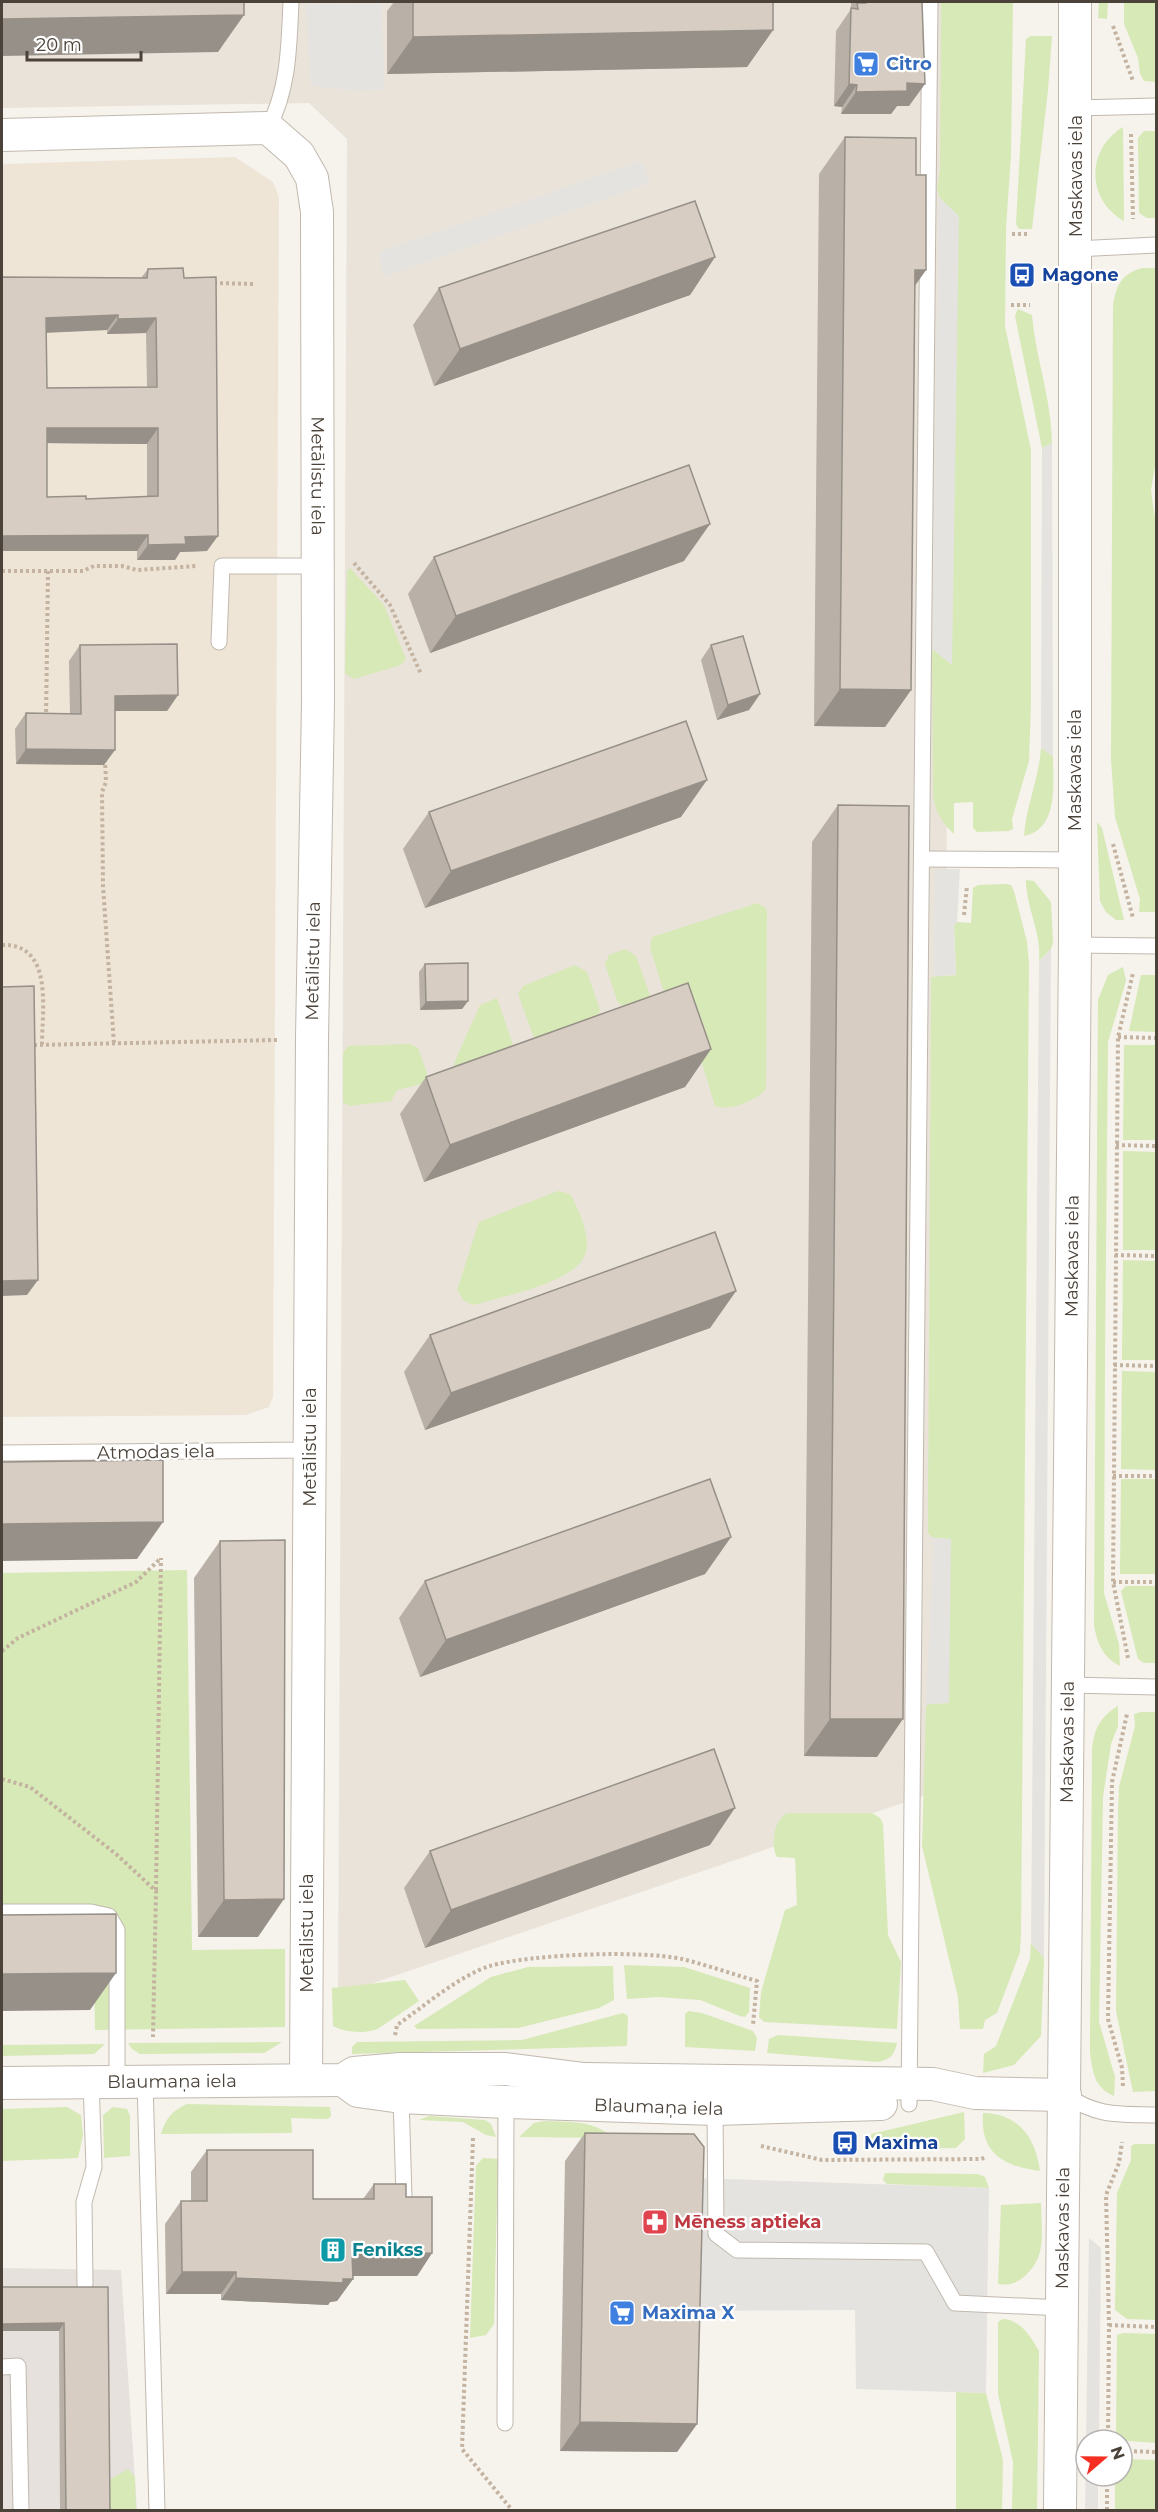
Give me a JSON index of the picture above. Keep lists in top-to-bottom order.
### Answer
{
  "streets": {
    "street": ["Maskavas iela", "Metālistu iela", "Blaumaņa iela"],
    "lane": ["Atmodas iela"]
  },
  "crossings": [
    ["Maskavas iela", "Blaumaņa iela"],
    ["Metālistu iela", "Atmodas iela"],
    ["Metālistu iela", "Blaumaņa iela"]
  ],
  "places": {
    "supermarket": ["Citro", "Maxima X"],
    "bus stop": ["Magone", "Maxima"],
    "pharmacy": ["Mēness aptieka"],
    "building": ["Fenikss"]
  },
  "scale_bar": "20 m",
  "north": "right"
}
